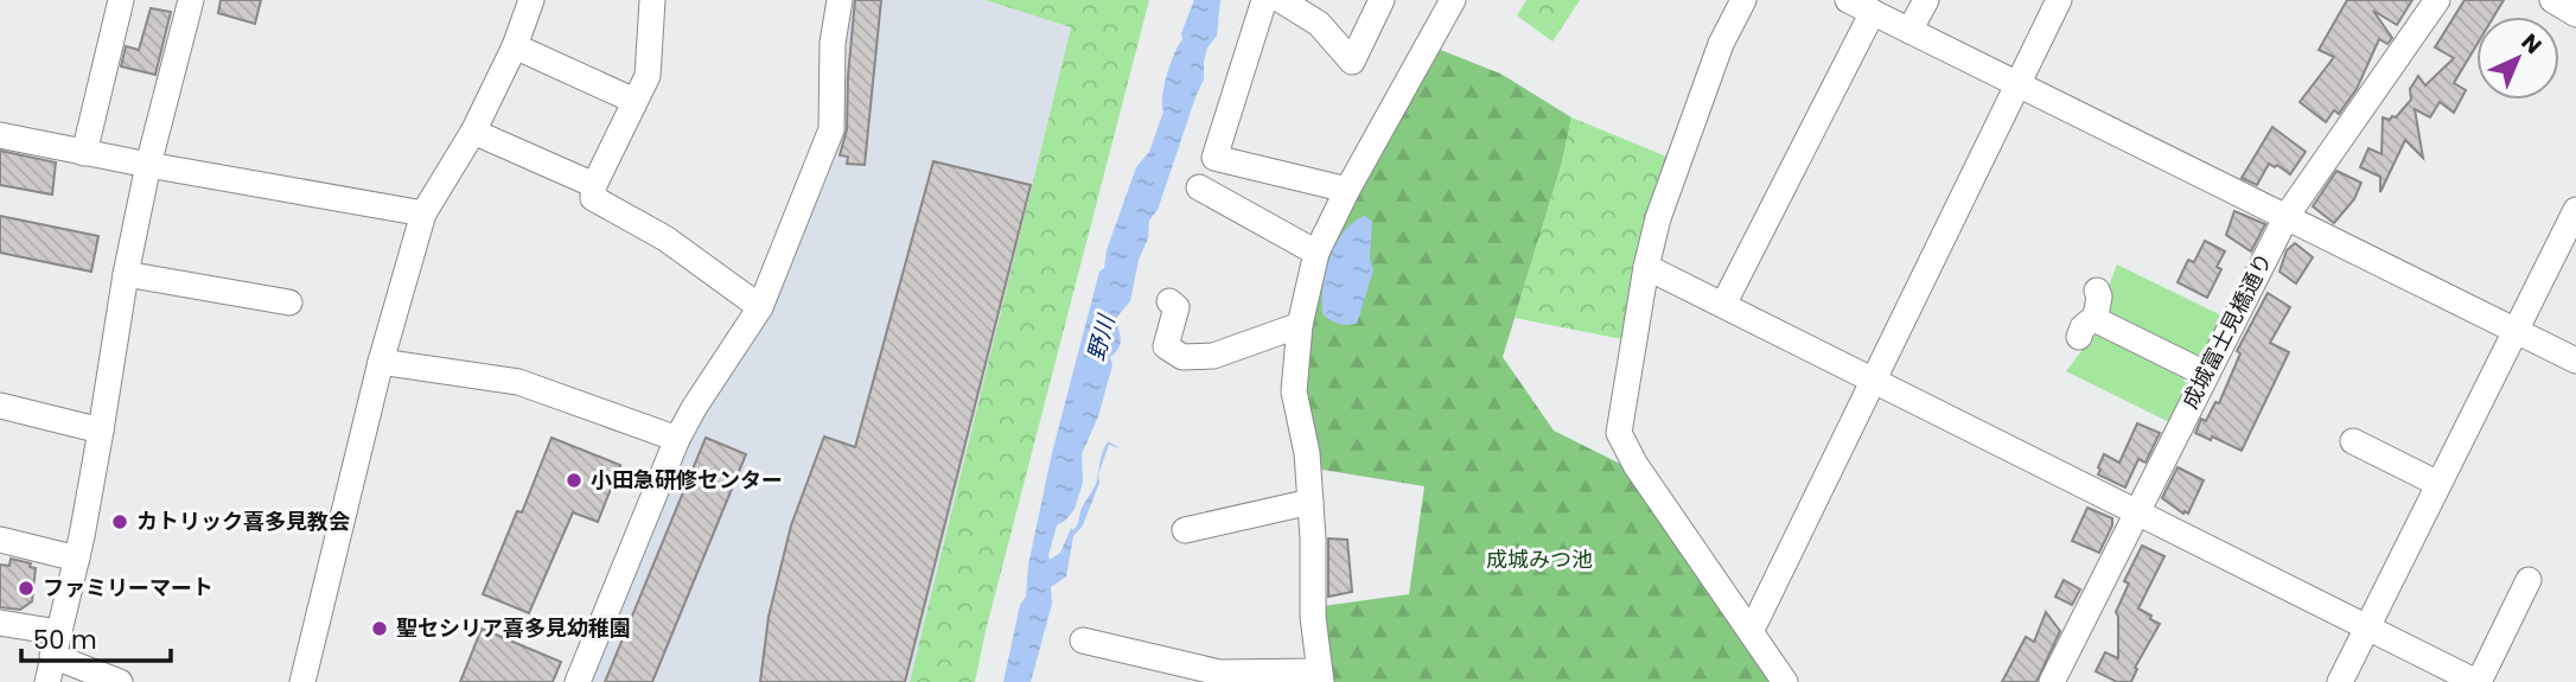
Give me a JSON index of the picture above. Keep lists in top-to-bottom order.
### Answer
{
  "streets": {
    "street": ["成城富士見橋通り"]
  },
  "water": ["野川"],
  "parks": ["成城みつ池"],
  "places": [
    "小田急研修センター",
    "カトリック喜多見教会",
    "ファミリーマート",
    "聖セシリア喜多見幼稚園"
  ],
  "scale_bar": "50 m",
  "north": "top right"
}
